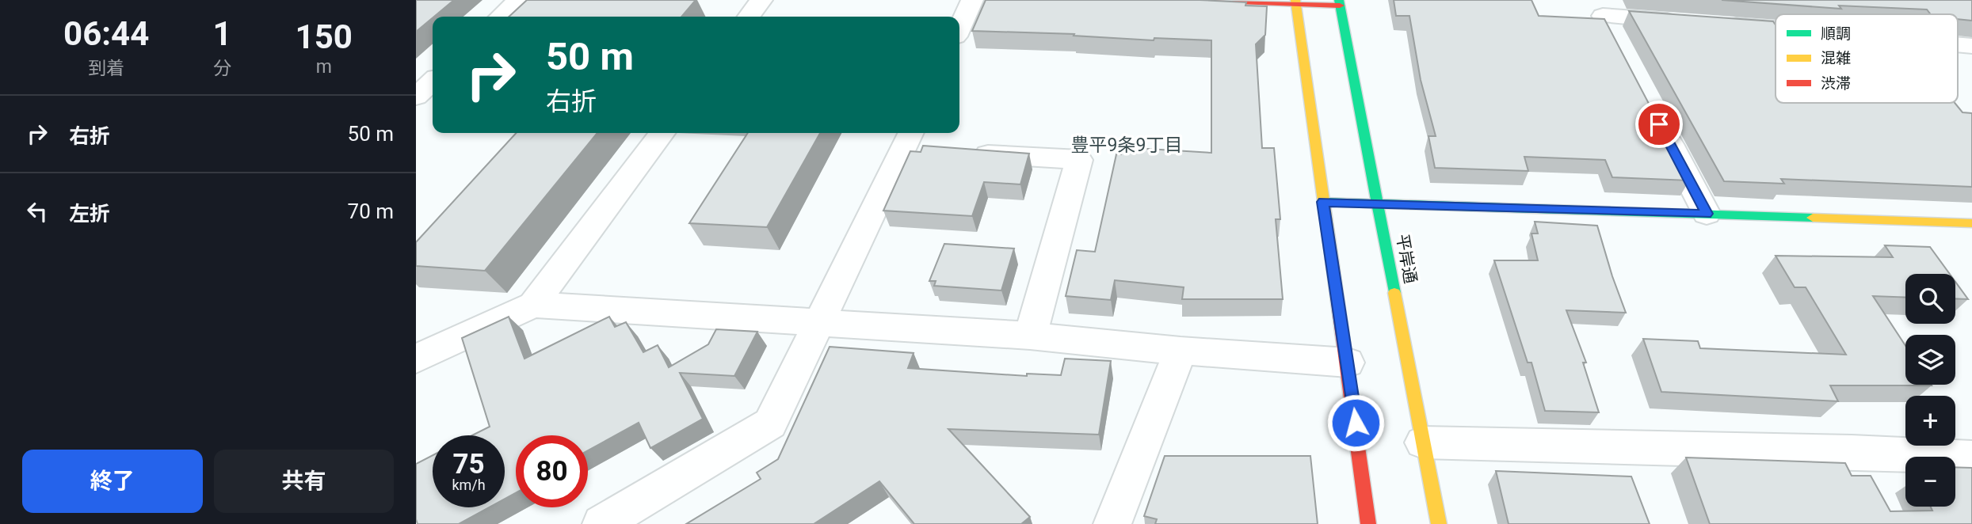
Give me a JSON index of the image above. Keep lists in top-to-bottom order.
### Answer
{
  "streets": {
    "main road": ["平岸通"]
  },
  "districts": ["豊平9条9丁目"],
  "legend": ["順調", "混雑", "渋滞"],
  "page": {
    "eta": [
      "06:44",
      "到着",
      "1",
      "分",
      "150",
      "m"
    ],
    "turn": ["50 m", "右折"],
    "list": [
      {
        "name": "右折",
        "value": "50 m"
      },
      {
        "name": "左折",
        "value": "70 m"
      }
    ],
    "map_buttons": ["+", "−"],
    "speed": "75 km/h",
    "limit": "80",
    "buttons": ["終了", "共有"]
  }
}
